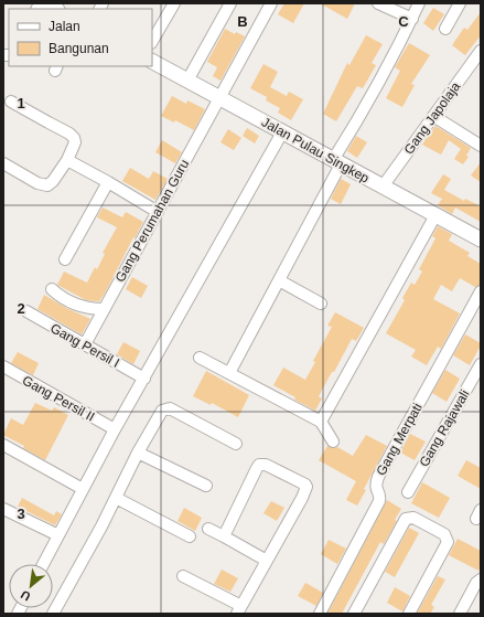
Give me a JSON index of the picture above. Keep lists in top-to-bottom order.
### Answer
{
  "streets": {
    "street": [
      "Gang Japolaja",
      "Jalan Pulau Singkep",
      "Gang Perumahan Guru",
      "Gang Persil I",
      "Gang Persil II",
      "Gang Rajawali",
      "Gang Merpati"
    ]
  },
  "crossings": [
    ["Gang Japolaja", "Jalan Pulau Singkep"],
    ["Jalan Pulau Singkep", "Gang Perumahan Guru"],
    ["Gang Perumahan Guru", "Gang Persil I"]
  ],
  "legend": ["Jalan", "Bangunan"],
  "north": "bottom left",
  "grid": {
    "columns": ["B", "C"],
    "rows": ["1", "2", "3"]
  }
}
